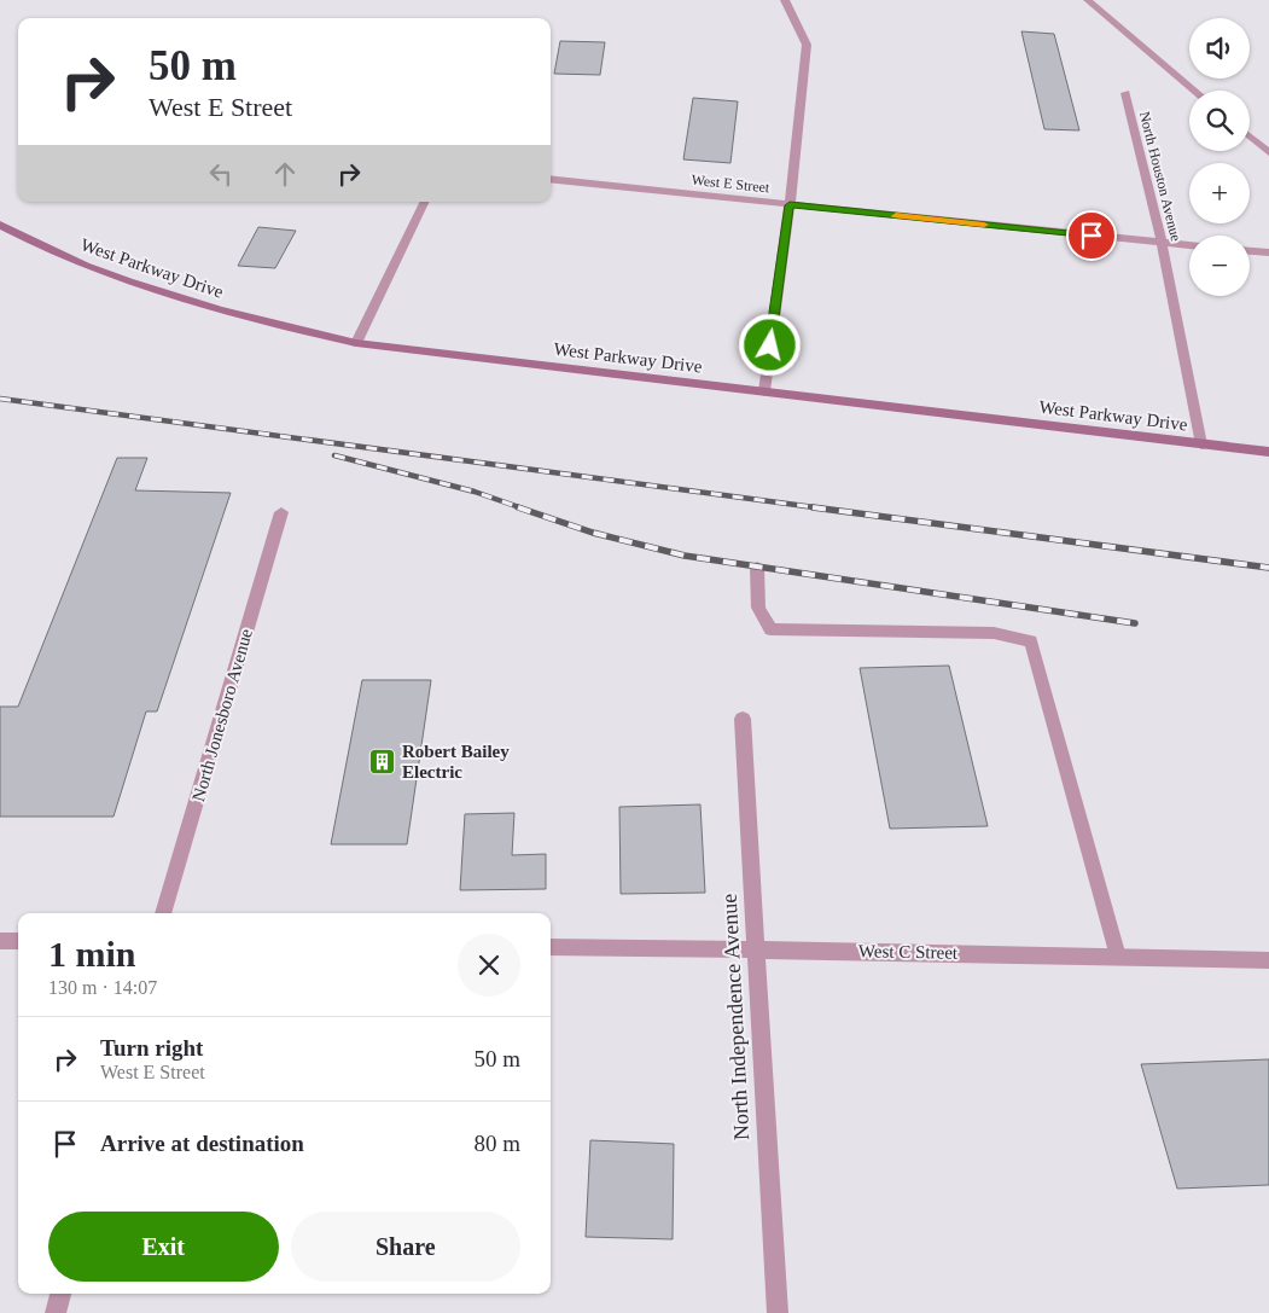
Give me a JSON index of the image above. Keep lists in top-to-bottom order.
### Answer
{
  "streets": {
    "main road": ["West Parkway Drive"],
    "street": [
      "North Houston Avenue",
      "West E Street",
      "North Jonesboro Avenue",
      "West C Street",
      "North Independence Avenue"
    ]
  },
  "crossings": [
    ["North Houston Avenue", "West E Street"],
    ["North Houston Avenue", "West Parkway Drive"],
    ["West C Street", "North Independence Avenue"]
  ],
  "places": {
    "building": ["Robert Bailey Electric"]
  },
  "page": {
    "map_buttons": ["+", "−"],
    "turn": ["50 m", "West E Street"],
    "heading": ["1 min", "130 m · 14:07"],
    "list": [
      {
        "name": "Turn right",
        "note": "West E Street",
        "value": "50 m"
      },
      {
        "name": "Arrive at destination",
        "value": "80 m"
      }
    ],
    "buttons": ["Exit", "Share"]
  }
}
